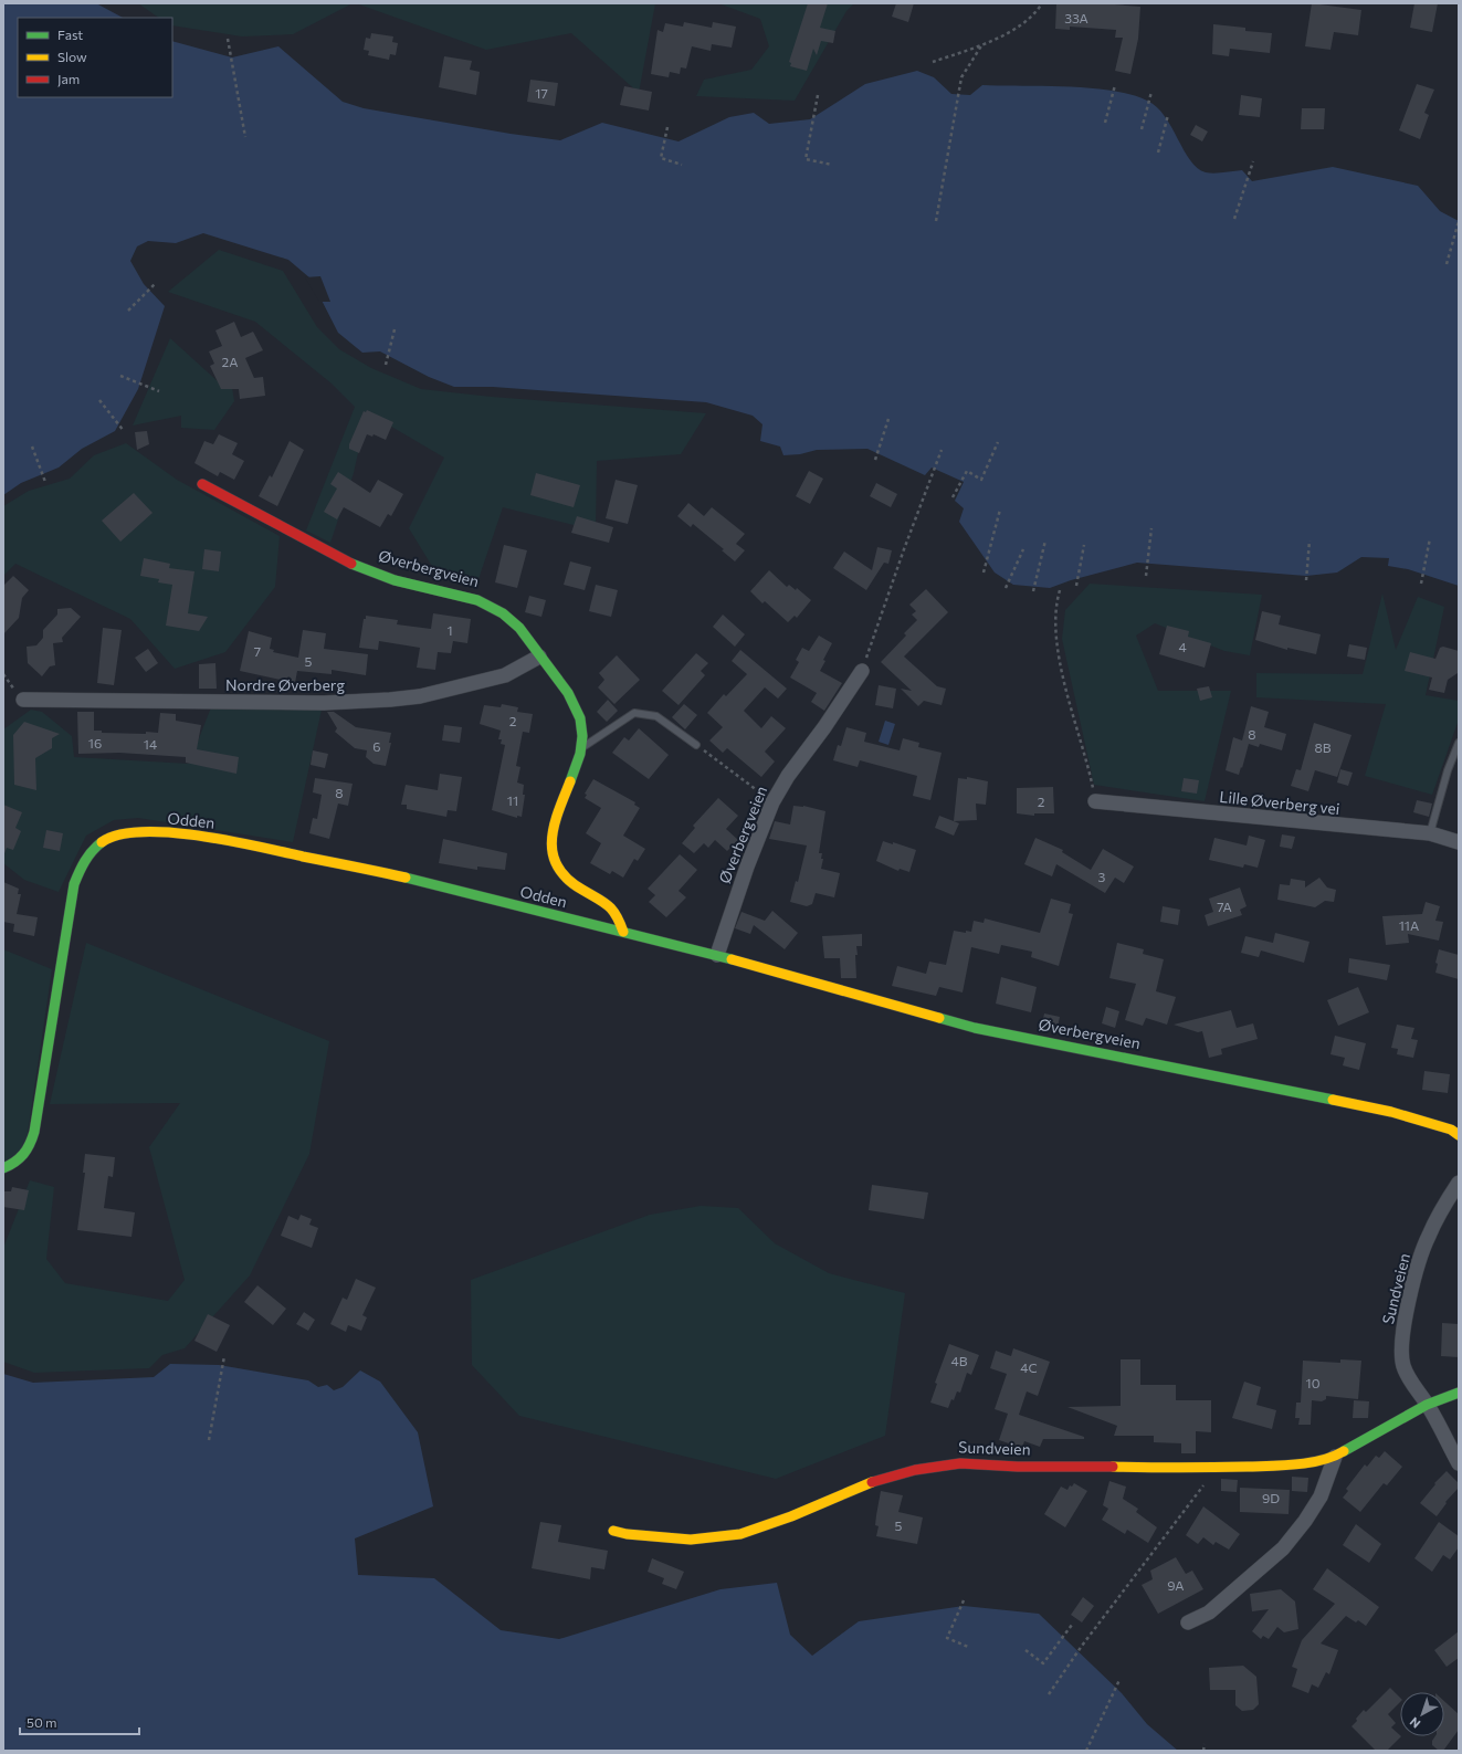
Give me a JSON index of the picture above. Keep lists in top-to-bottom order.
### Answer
{
  "streets": {
    "street": [
      "Øverbergveien",
      "Nordre Øverberg",
      "Lille Øverberg vei",
      "Odden",
      "Sundveien"
    ]
  },
  "crossings": [
    ["Øverbergveien", "Nordre Øverberg"],
    ["Øverbergveien", "Odden"]
  ],
  "house_numbers": [
    "33A",
    "17",
    "2A",
    "1",
    "4",
    "7",
    "5",
    "2",
    "8",
    "16",
    "14",
    "6",
    "8B",
    "8",
    "11",
    "2",
    "3",
    "7A",
    "11A",
    "4B",
    "4C",
    "10",
    "9D",
    "5",
    "9A"
  ],
  "legend": ["Fast", "Slow", "Jam"],
  "scale_bar": "50 m",
  "north": "bottom left"
}
